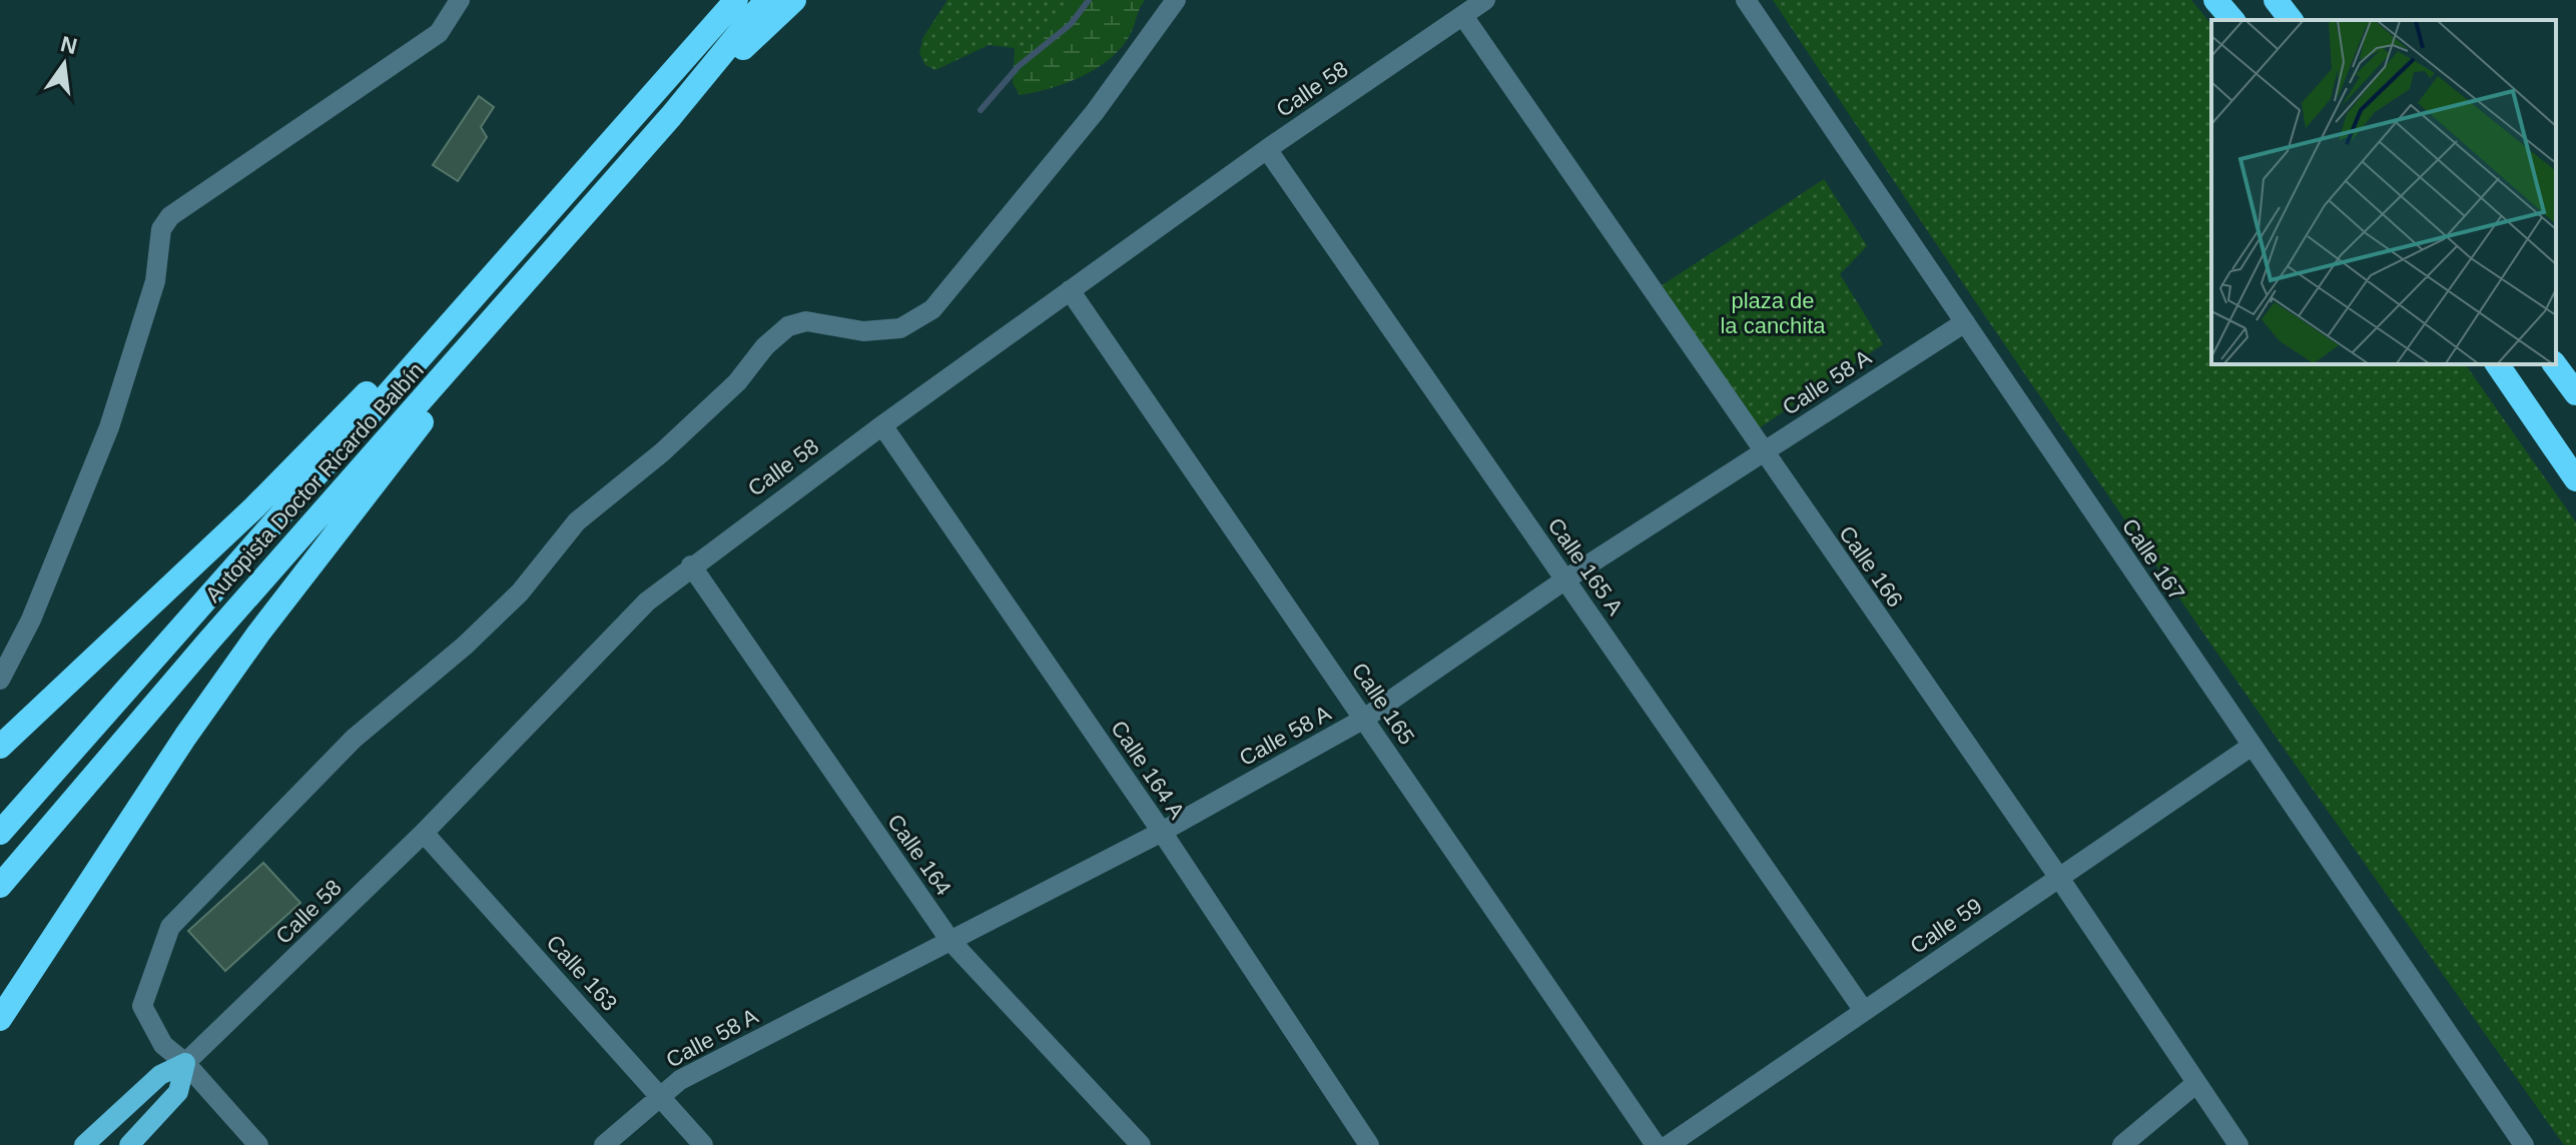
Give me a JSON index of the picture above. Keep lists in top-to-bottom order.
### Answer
{
  "streets": {
    "highway": ["Autopista Doctor Ricardo Balbín"],
    "street": [
      "Calle 58",
      "Calle 58 A",
      "Calle 167",
      "Calle 165 A",
      "Calle 166",
      "Calle 165",
      "Calle 164 A",
      "Calle 164",
      "Calle 59",
      "Calle 163"
    ]
  },
  "crossings": [
    ["Calle 58", "Calle 165 A"],
    ["Calle 58", "Calle 166"],
    ["Calle 58", "Calle 165"],
    ["Calle 58", "Calle 164 A"],
    ["Calle 58", "Calle 164"],
    ["Calle 58", "Calle 163"],
    ["Calle 58 A", "Calle 167"],
    ["Calle 58 A", "Calle 165 A"],
    ["Calle 58 A", "Calle 166"],
    ["Calle 58 A", "Calle 165"],
    ["Calle 58 A", "Calle 164 A"],
    ["Calle 58 A", "Calle 164"],
    ["Calle 58 A", "Calle 163"],
    ["Calle 167", "Calle 59"],
    ["Calle 165 A", "Calle 59"],
    ["Calle 166", "Calle 59"]
  ],
  "parks": ["plaza de la canchita"],
  "north": "top"
}
